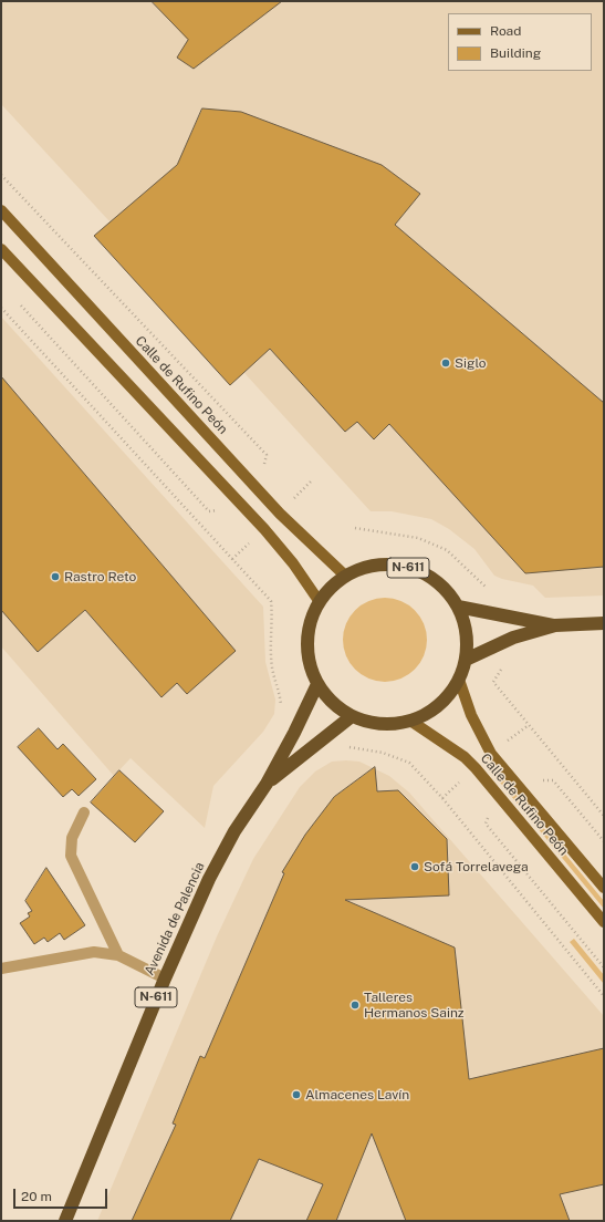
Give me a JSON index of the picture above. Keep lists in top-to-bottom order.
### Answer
{
  "streets": {
    "highway": ["N-611", "Avenida de Palencia"],
    "main road": ["Calle de Rufino Peón"]
  },
  "crossings": [
    ["Calle de Rufino Peón", "N-611"],
    ["N-611", "Avenida de Palencia"]
  ],
  "places": [
    "Siglo",
    "Rastro Reto",
    "Sofá Torrelavega",
    "Talleres Hermanos Sainz",
    "Almacenes Lavín"
  ],
  "legend": ["Road", "Building"],
  "scale_bar": "20 m"
}
